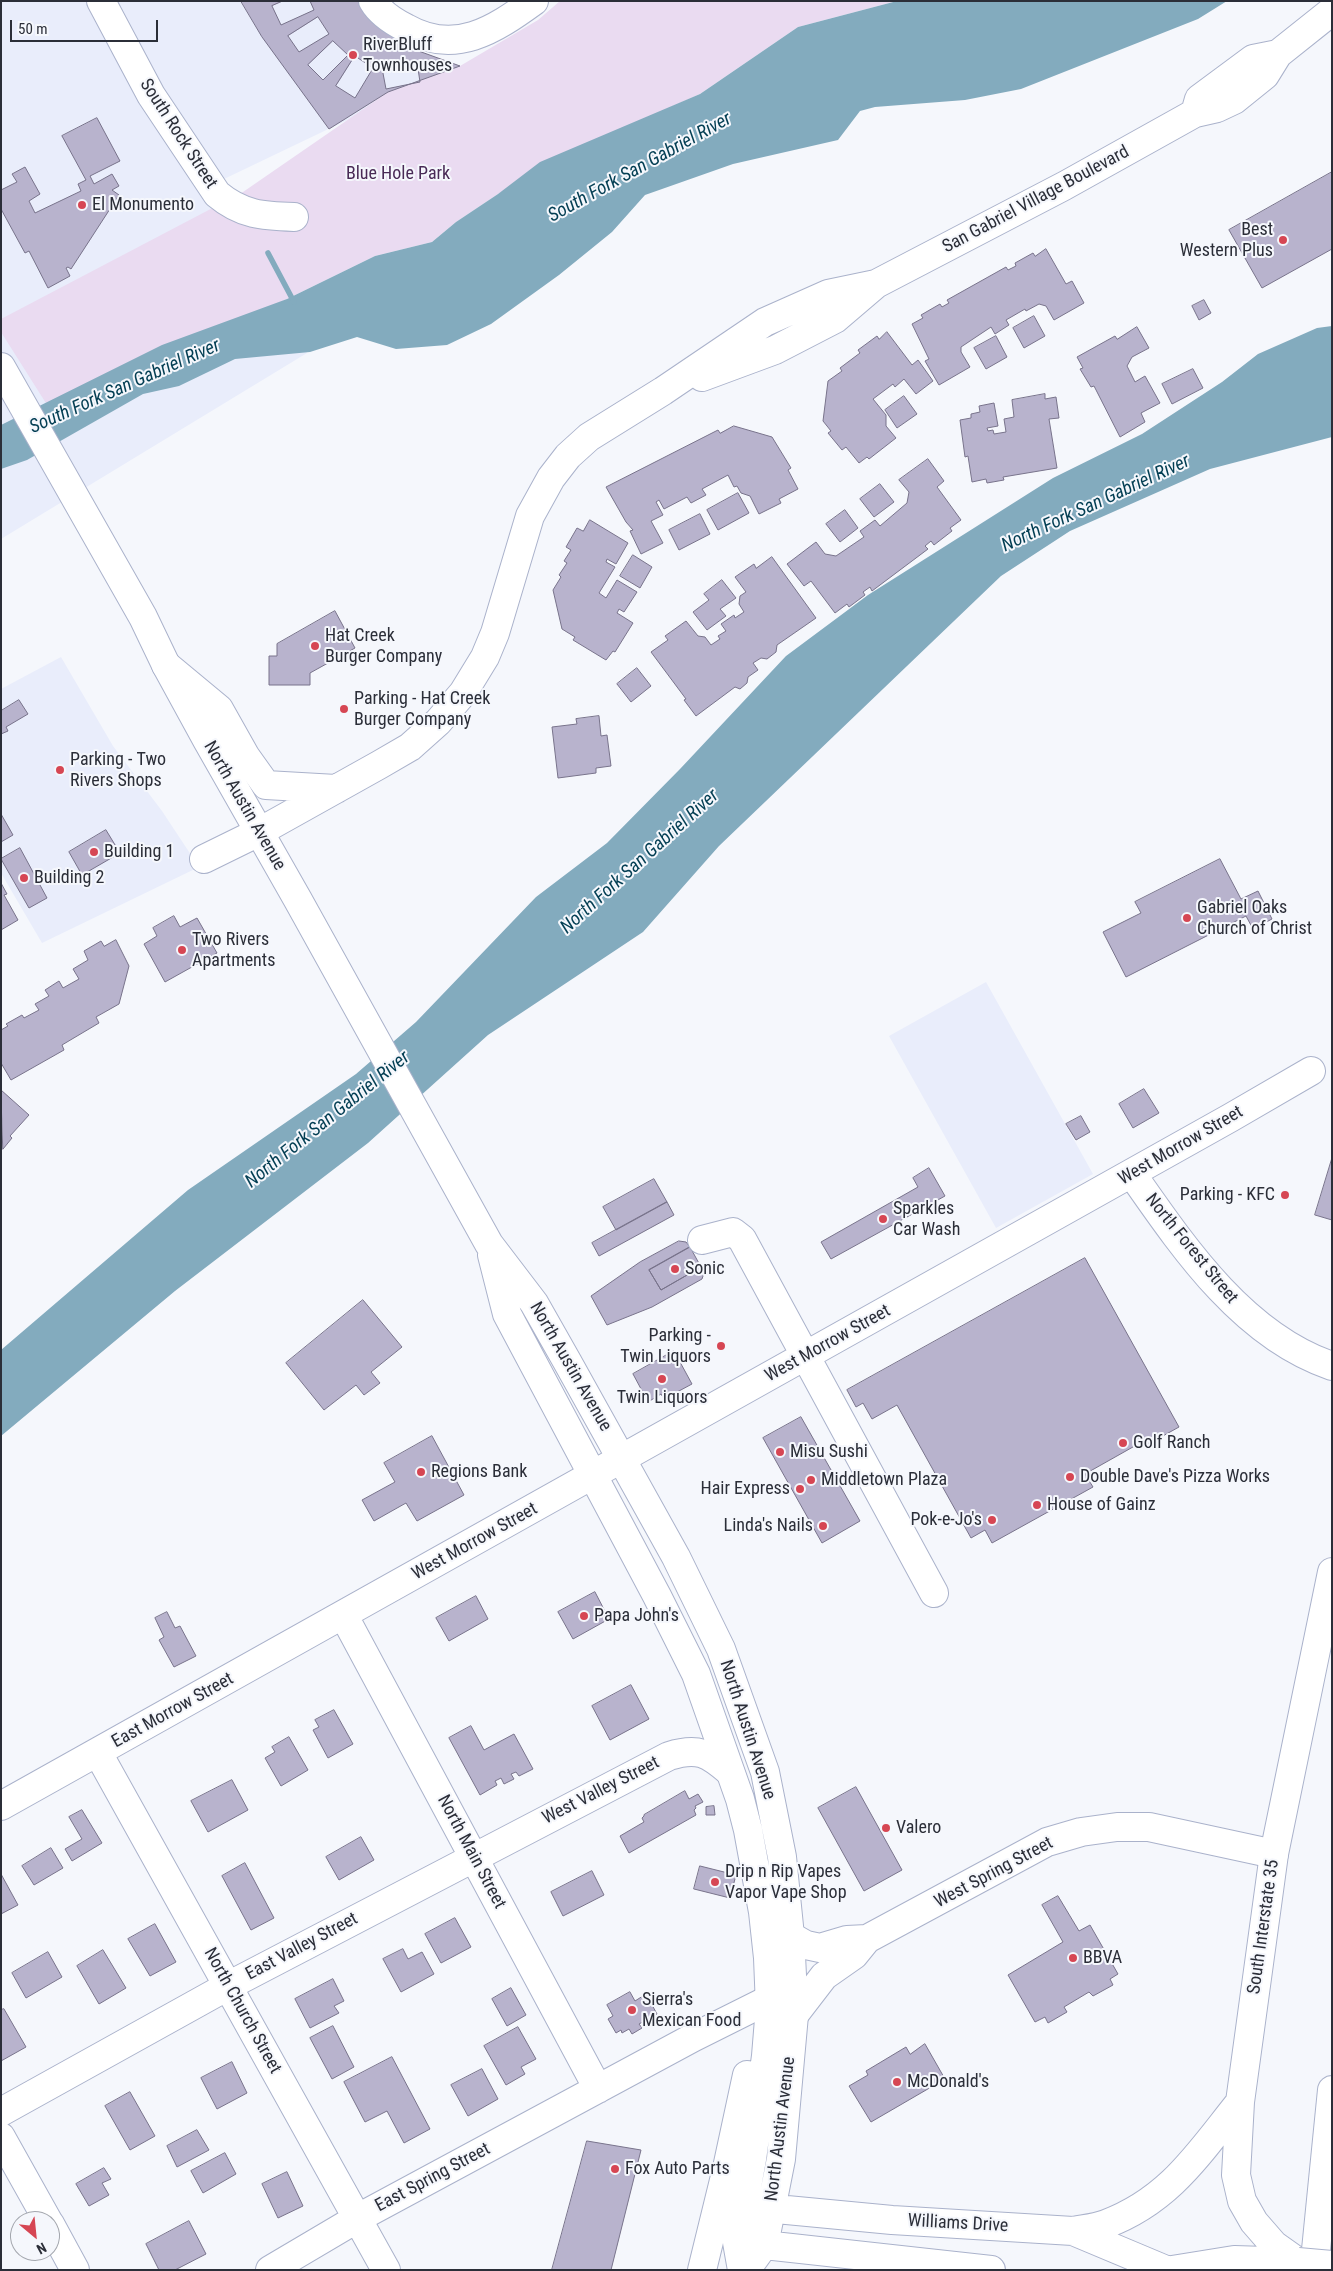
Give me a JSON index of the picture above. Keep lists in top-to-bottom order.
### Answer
{
  "streets": {
    "main road": [
      "South Rock Street",
      "San Gabriel Village Boulevard",
      "North Austin Avenue",
      "West Morrow Street",
      "North Forest Street",
      "East Morrow Street",
      "West Valley Street",
      "North Main Street",
      "West Spring Street",
      "South Interstate 35",
      "East Valley Street",
      "North Church Street",
      "East Spring Street",
      "Williams Drive"
    ]
  },
  "crossings": [
    ["San Gabriel Village Boulevard", "North Austin Avenue"],
    ["North Austin Avenue", "West Morrow Street"],
    ["North Austin Avenue", "West Valley Street"],
    ["North Austin Avenue", "West Spring Street"],
    ["North Austin Avenue", "Williams Drive"],
    ["West Morrow Street", "North Forest Street"],
    ["West Morrow Street", "East Morrow Street"],
    ["West Morrow Street", "North Main Street"],
    ["East Morrow Street", "North Main Street"],
    ["East Morrow Street", "North Church Street"],
    ["West Valley Street", "North Main Street"],
    ["West Valley Street", "East Valley Street"],
    ["North Main Street", "West Spring Street"],
    ["North Main Street", "East Valley Street"],
    ["North Main Street", "East Spring Street"],
    ["West Spring Street", "South Interstate 35"],
    ["West Spring Street", "East Spring Street"],
    ["East Valley Street", "North Church Street"],
    ["North Church Street", "East Spring Street"]
  ],
  "water": ["South Fork San Gabriel River", "North Fork San Gabriel River"],
  "parks": ["Blue Hole Park"],
  "places": [
    "RiverBluff Townhouses",
    "El Monumento",
    "Best Western Plus",
    "Hat Creek Burger Company",
    "Parking - Hat Creek Burger Company",
    "Parking - Two Rivers Shops",
    "Building 1",
    "Building 2",
    "Gabriel Oaks Church of Christ",
    "Two Rivers Apartments",
    "Parking - KFC",
    "Sparkles Car Wash",
    "Sonic",
    "Parking - Twin Liquors",
    "Twin Liquors",
    "Golf Ranch",
    "Misu Sushi",
    "Regions Bank",
    "Double Dave's Pizza Works",
    "Middletown Plaza",
    "Hair Express",
    "House of Gainz",
    "Pok-e-Jo's",
    "Linda's Nails",
    "Papa John's",
    "Valero",
    "Drip n Rip Vapes Vapor Vape Shop",
    "BBVA",
    "Sierra's Mexican Food",
    "McDonald's",
    "Fox Auto Parts"
  ],
  "scale_bar": "50 m",
  "north": "bottom right"
}
